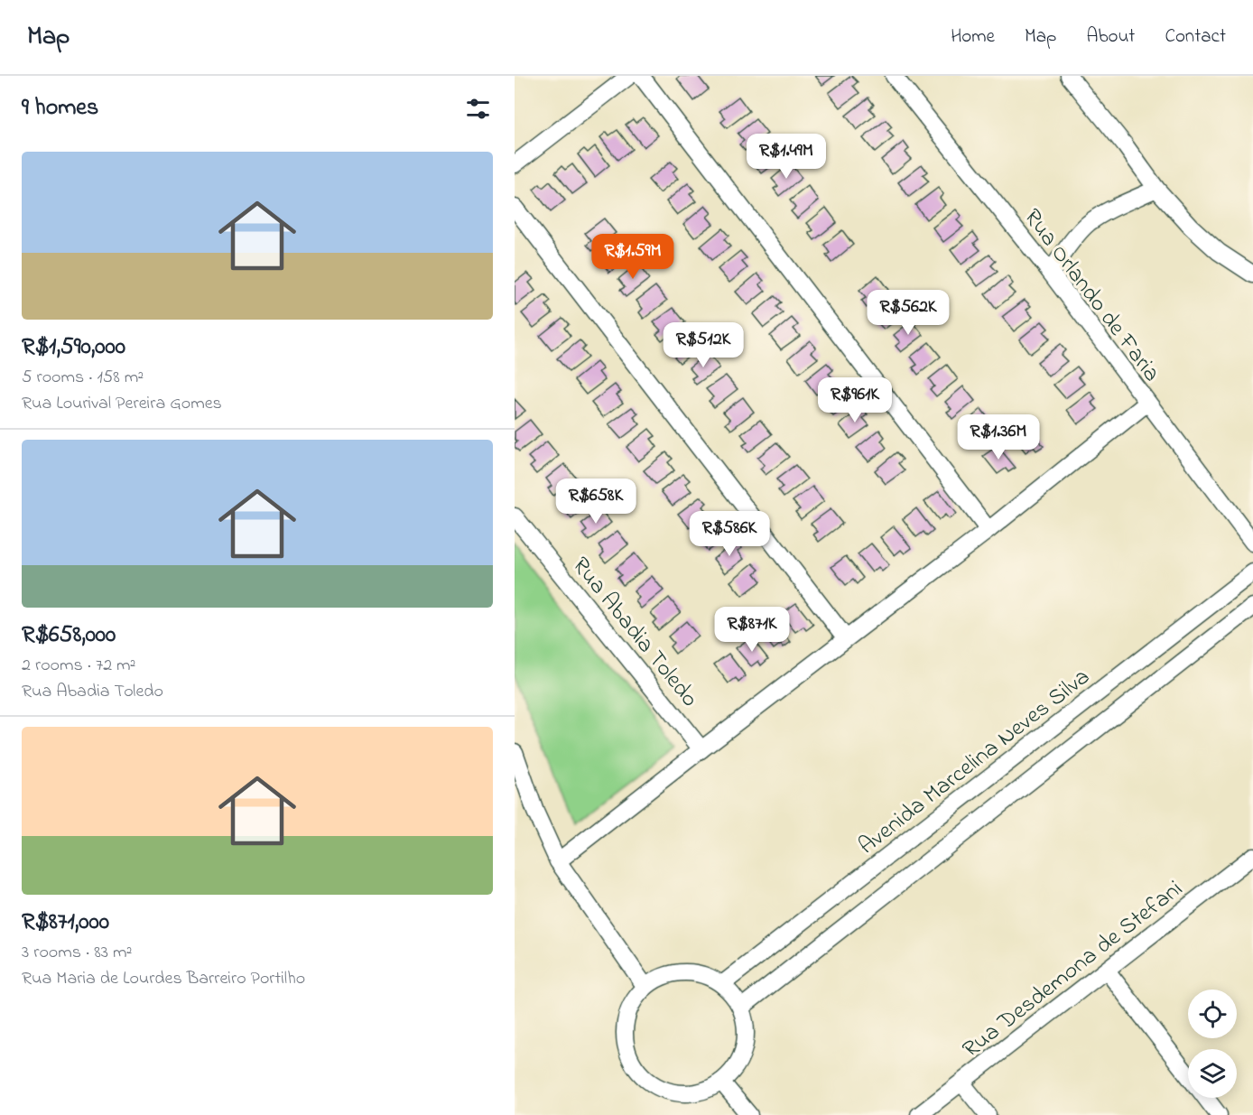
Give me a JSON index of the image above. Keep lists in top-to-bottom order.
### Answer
{
  "streets": {
    "street": [
      "Rua Orlando de Faria",
      "Rua Abadia Toledo",
      "Avenida Marcelina Neves Silva",
      "Rua Desdemona de Stefani"
    ]
  },
  "page": {
    "header": "Map",
    "nav": [
      "Home",
      "Map",
      "About",
      "Contact"
    ],
    "heading": "9 homes",
    "price": [
      "R$1.49M",
      "R$1.59M",
      "R$562K",
      "R$512K",
      "R$961K",
      "R$1.36M",
      "R$658K",
      "R$586K",
      "R$871K"
    ],
    "list": [
      {
        "name": "R$1,590,000",
        "note": "5 rooms · 158 m² · Rua Lourival Pereira Gomes"
      },
      {
        "name": "R$658,000",
        "note": "2 rooms · 72 m² · Rua Abadia Toledo"
      },
      {
        "name": "R$871,000",
        "note": "3 rooms · 83 m² · Rua Maria de Lourdes Barreiro Portilho"
      }
    ]
  }
}
